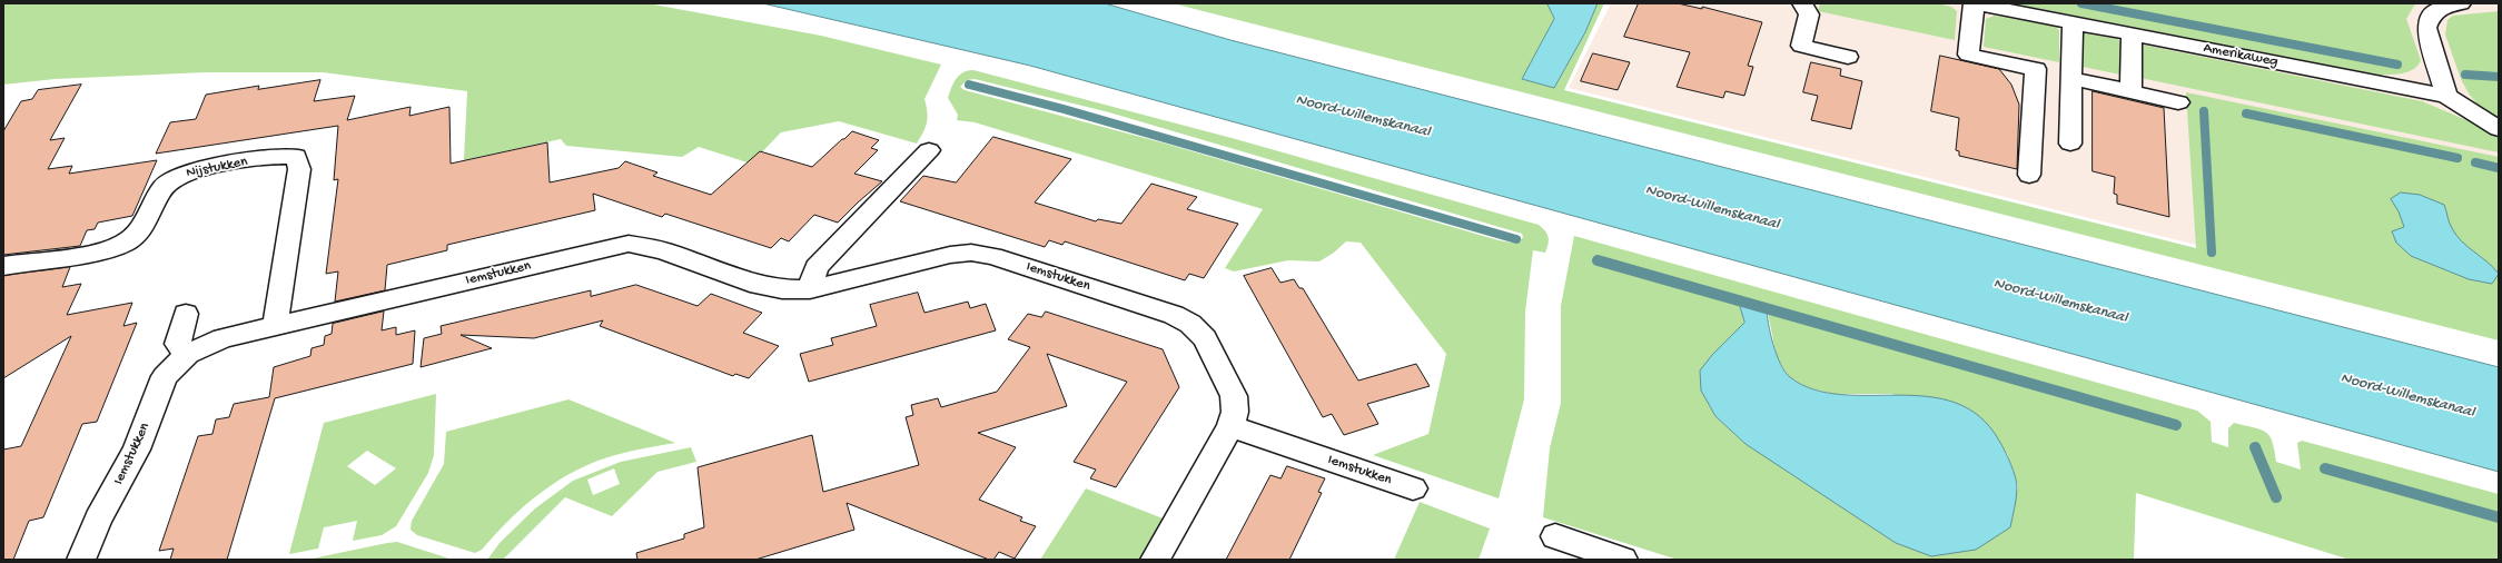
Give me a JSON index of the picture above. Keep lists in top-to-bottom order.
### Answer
{
  "streets": {
    "street": ["Amerikaweg", "Nijstukken", "Iemstukken"]
  },
  "crossings": [
    ["Nijstukken", "Iemstukken"]
  ],
  "water": ["Noord-Willemskanaal"]
}
